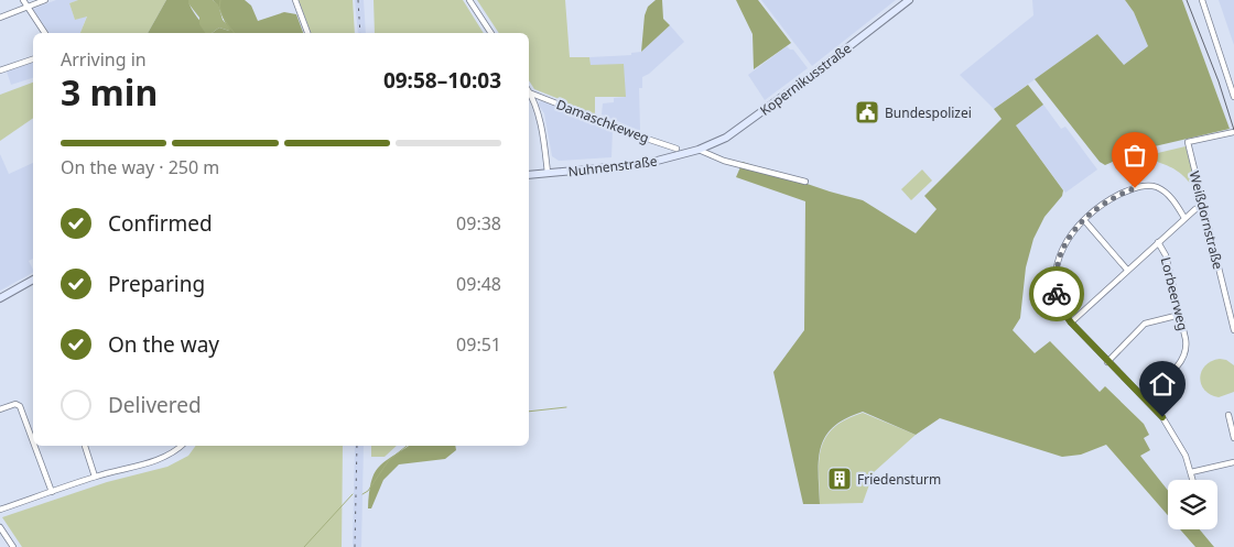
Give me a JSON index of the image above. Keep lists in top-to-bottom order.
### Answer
{
  "streets": {
    "main road": ["Kopernikusstraße", "Nuhnenstraße"],
    "street": ["Damaschkeweg", "Weißdornstraße", "Lorbeerweg"]
  },
  "crossings": [
    ["Kopernikusstraße", "Nuhnenstraße"],
    ["Damaschkeweg", "Nuhnenstraße"]
  ],
  "places": {
    "public building": ["Bundespolizei"],
    "building": ["Friedensturm"]
  },
  "page": {
    "heading": ["3 min", "Arriving in", "09:58–10:03"],
    "bar": "On the way · 250 m",
    "list": [
      ["Confirmed", "09:38"],
      ["Preparing", "09:48"],
      ["On the way", "09:51"],
      "Delivered"
    ]
  }
}
